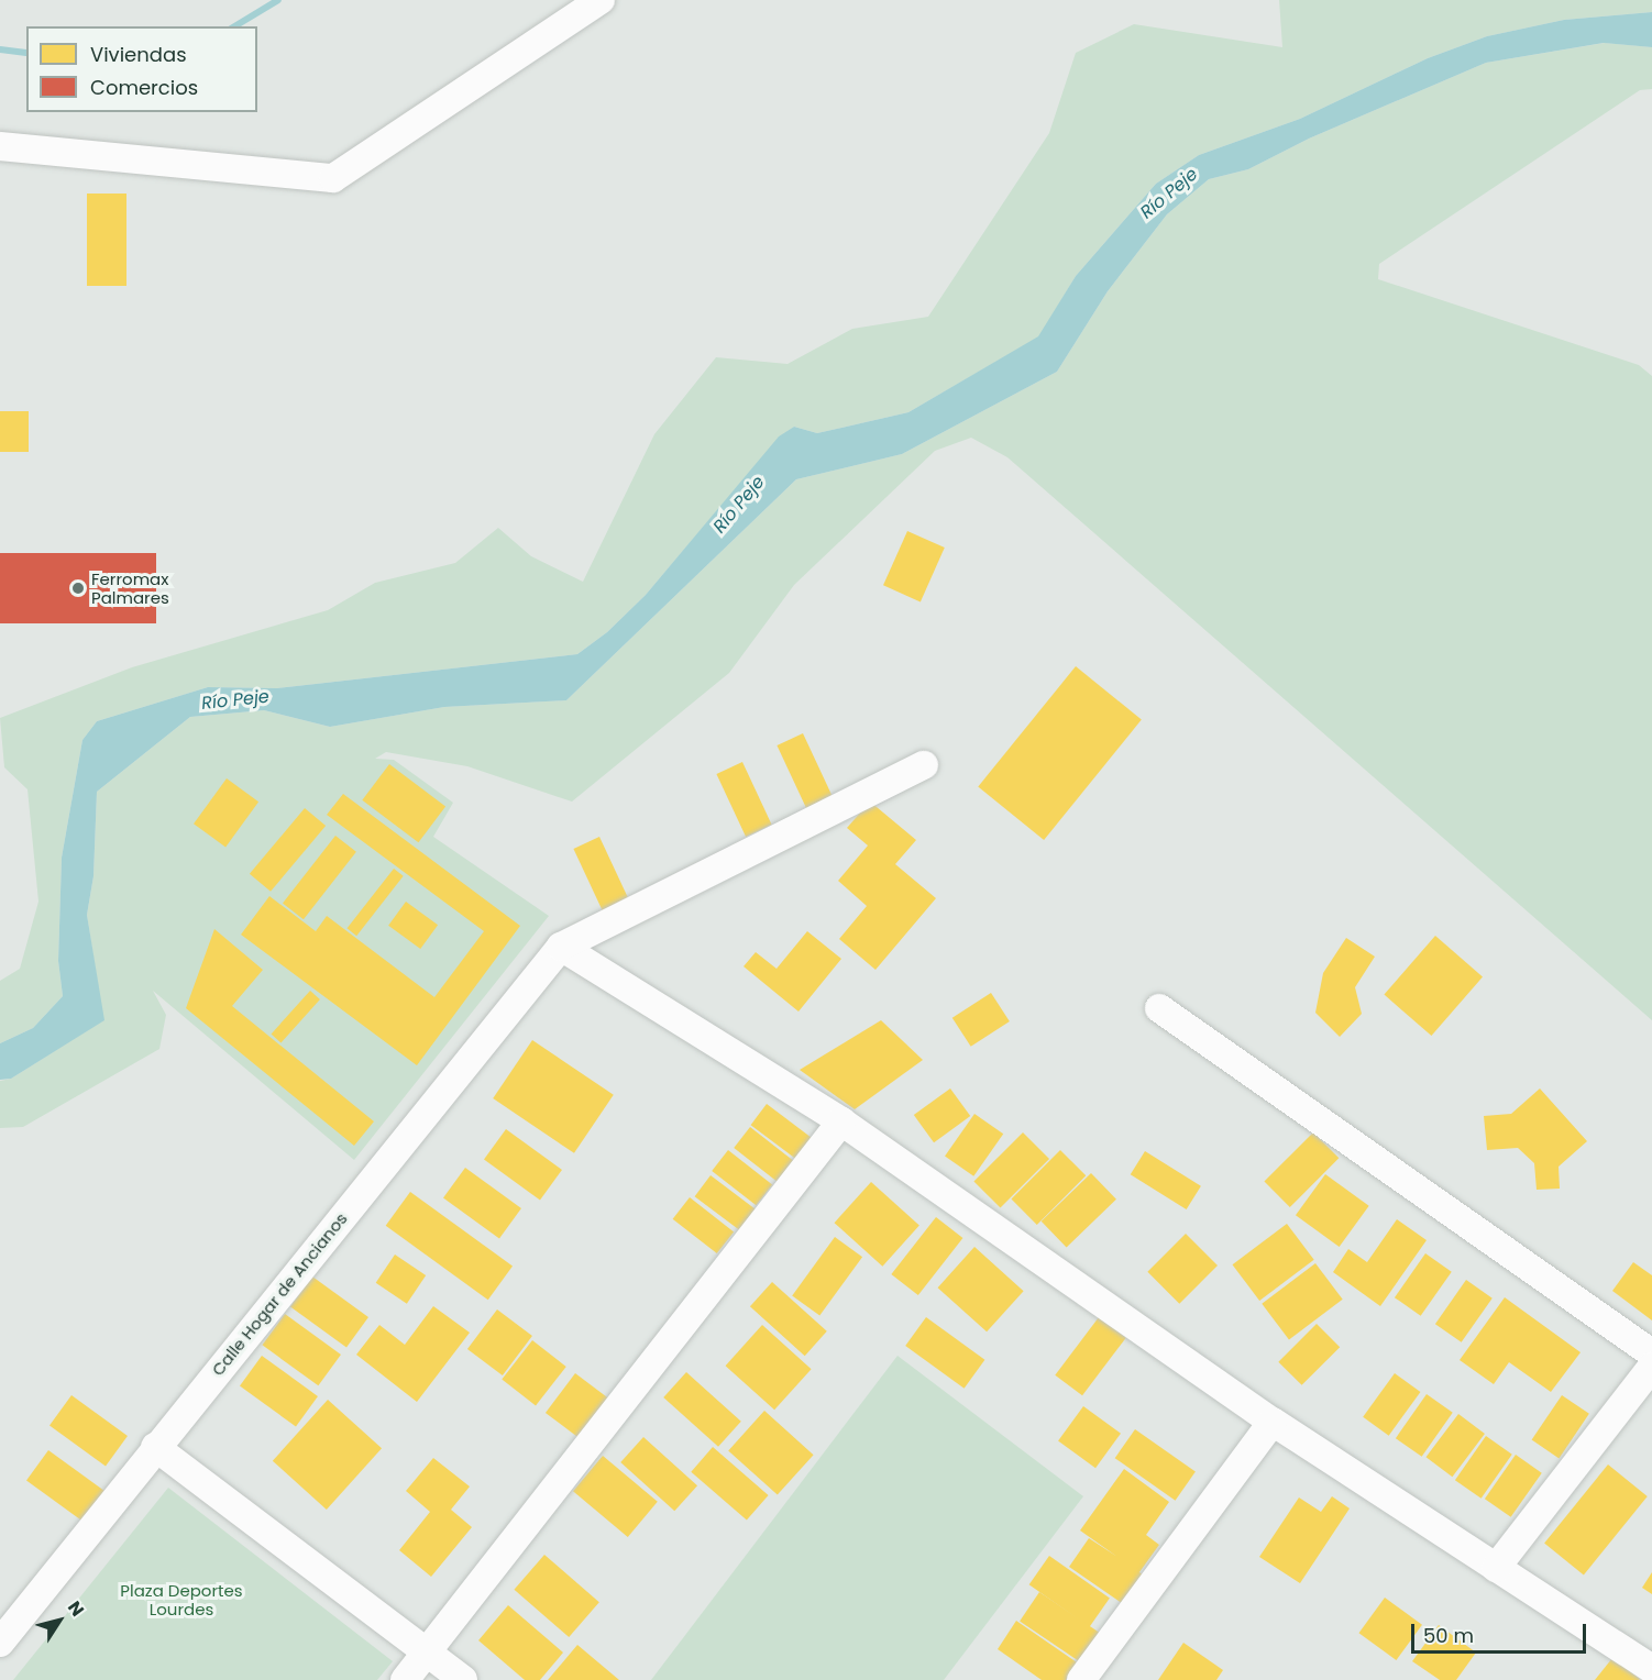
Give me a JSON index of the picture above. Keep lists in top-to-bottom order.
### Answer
{
  "streets": {
    "street": ["Calle Hogar de Ancianos"]
  },
  "water": ["Río Peje"],
  "parks": ["Plaza Deportes Lourdes"],
  "places": ["Ferromax Palmares"],
  "legend": ["Viviendas", "Comercios"],
  "scale_bar": "50 m",
  "north": "top right"
}
